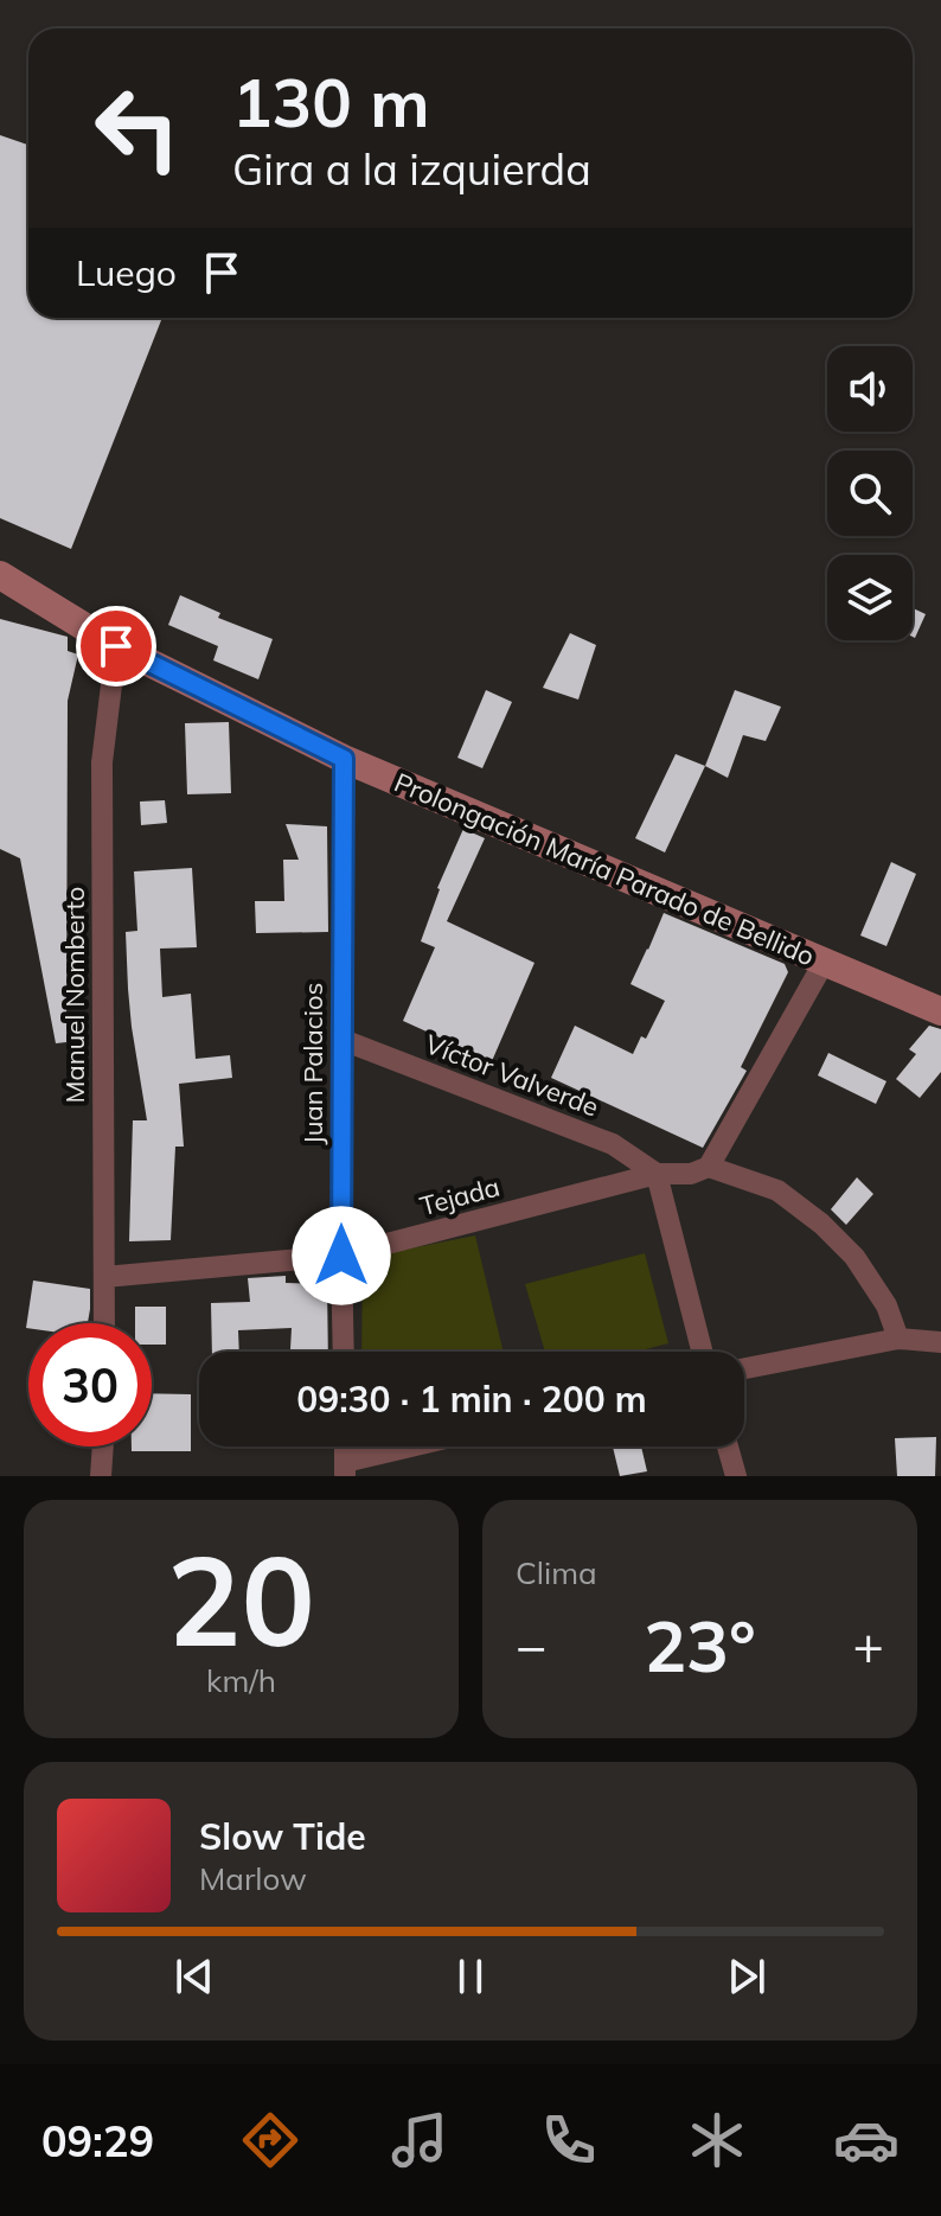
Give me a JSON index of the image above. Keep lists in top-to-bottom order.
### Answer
{
  "streets": {
    "street": [
      "Prolongación María Parado de Bellido",
      "Manuel Nomberto",
      "Juan Palacios",
      "Víctor Valverde",
      "Tejada"
    ]
  },
  "crossings": [
    ["Prolongación María Parado de Bellido", "Manuel Nomberto"],
    ["Prolongación María Parado de Bellido", "Juan Palacios"],
    ["Manuel Nomberto", "Tejada"],
    ["Juan Palacios", "Víctor Valverde"],
    ["Juan Palacios", "Tejada"],
    ["Víctor Valverde", "Tejada"]
  ],
  "page": {
    "turn": ["130 m", "Gira a la izquierda"],
    "then": "Luego",
    "limit": "30",
    "trip": "09:30 · 1 min · 200 m",
    "tile": [
      ["20", "km/h"],
      "Clima"
    ],
    "heat": ["−", "23°", "+"],
    "song": ["Slow Tide", "Marlow"],
    "tabs": "09:29"
  }
}
